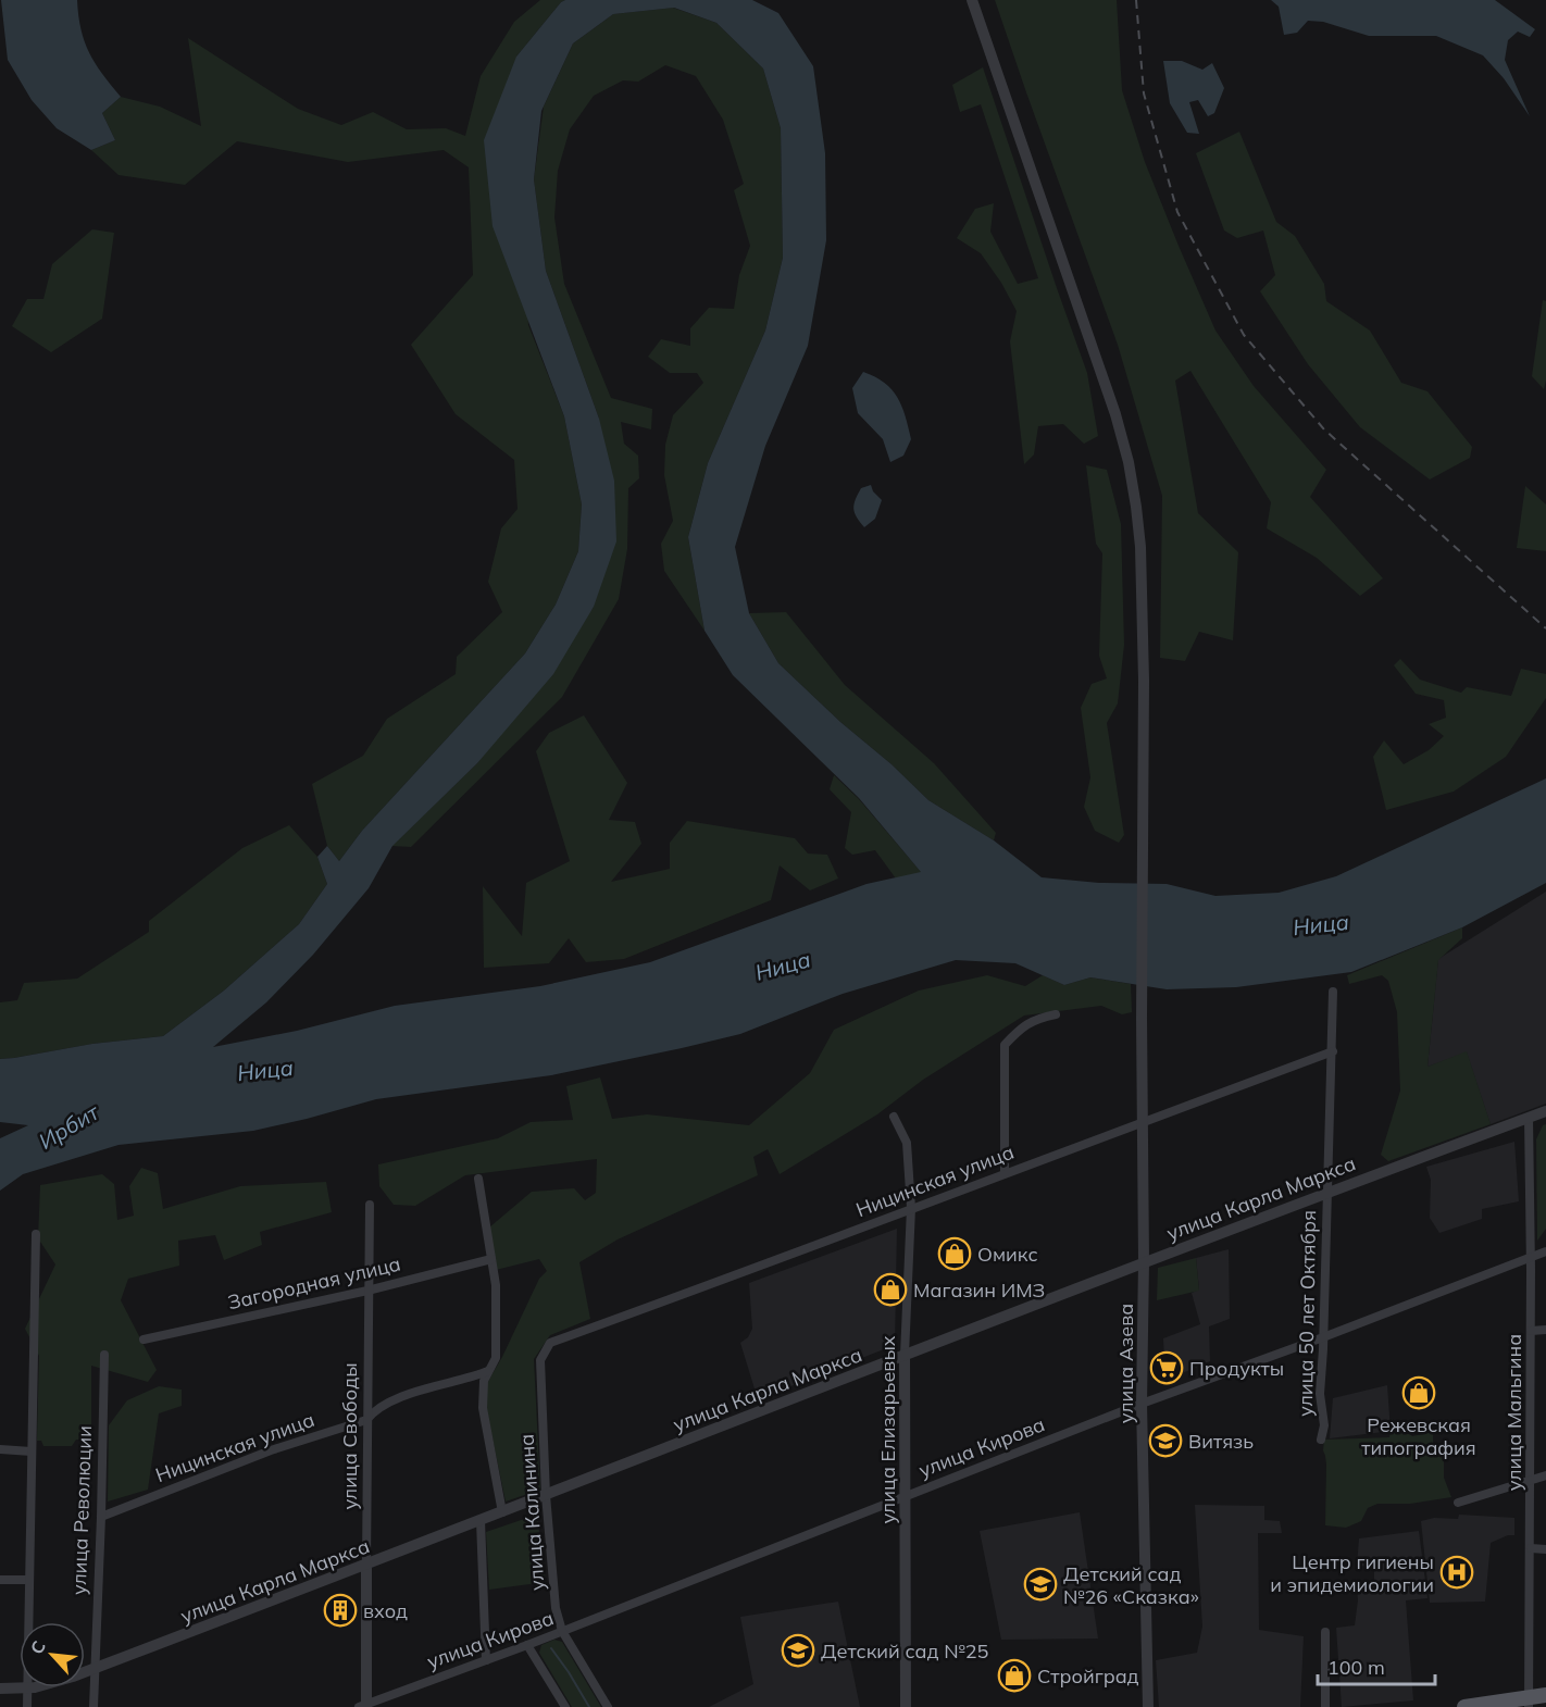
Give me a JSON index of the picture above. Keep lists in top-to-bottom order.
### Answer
{
  "streets": {
    "street": [
      "Ницинская улица",
      "улица Карла Маркса",
      "Загородная улица",
      "улица 50 лет Октября",
      "улица Азева",
      "улица Мальгина",
      "улица Елизарьевых",
      "улица Свободы",
      "улица Кирова",
      "улица Революции",
      "улица Калинина"
    ]
  },
  "crossings": [
    ["Ницинская улица", "улица 50 лет Октября"],
    ["Ницинская улица", "улица Азева"],
    ["Ницинская улица", "улица Елизарьевых"],
    ["Ницинская улица", "улица Свободы"],
    ["Ницинская улица", "улица Революции"],
    ["Ницинская улица", "улица Калинина"],
    ["улица Карла Маркса", "улица 50 лет Октября"],
    ["улица Карла Маркса", "улица Азева"],
    ["улица Карла Маркса", "улица Мальгина"],
    ["улица Карла Маркса", "улица Елизарьевых"],
    ["улица Карла Маркса", "улица Свободы"],
    ["улица Карла Маркса", "улица Революции"],
    ["улица Карла Маркса", "улица Калинина"],
    ["Загородная улица", "улица Свободы"],
    ["Загородная улица", "улица Калинина"],
    ["улица 50 лет Октября", "улица Кирова"],
    ["улица Азева", "улица Кирова"],
    ["улица Мальгина", "улица Кирова"],
    ["улица Елизарьевых", "улица Кирова"],
    ["улица Свободы", "улица Кирова"],
    ["улица Кирова", "улица Калинина"]
  ],
  "water": ["Ница", "Ирбит"],
  "places": {
    "shop": [
      "Омикс",
      "Магазин ИМЗ",
      "Режевская типография",
      "Стройград"
    ],
    "supermarket": ["Продукты"],
    "school or university": ["Витязь", "Детский сад №26 «Сказка»", "Детский сад №25"],
    "hospital": ["Центр гигиены и эпидемиологии"],
    "building": ["вход"]
  },
  "scale_bar": "100 m",
  "north": "top left"
}
